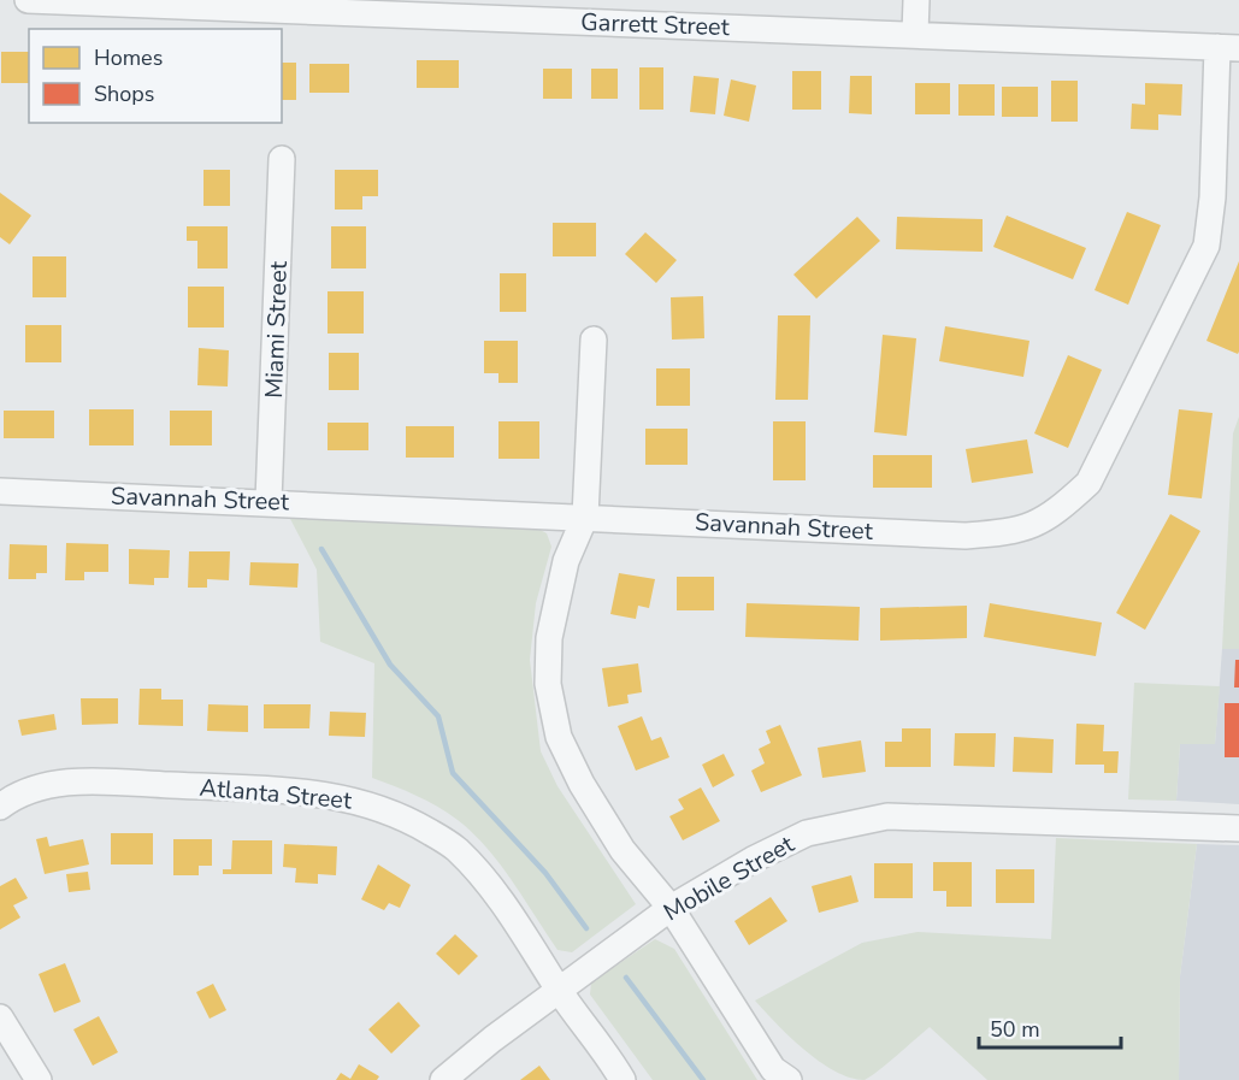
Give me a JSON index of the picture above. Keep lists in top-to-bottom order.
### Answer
{
  "streets": {
    "street": [
      "Garrett Street",
      "Miami Street",
      "Savannah Street",
      "Atlanta Street",
      "Mobile Street"
    ]
  },
  "crossings": [
    ["Garrett Street", "Savannah Street"],
    ["Miami Street", "Savannah Street"],
    ["Atlanta Street", "Mobile Street"]
  ],
  "legend": ["Homes", "Shops"],
  "scale_bar": "50 m"
}
